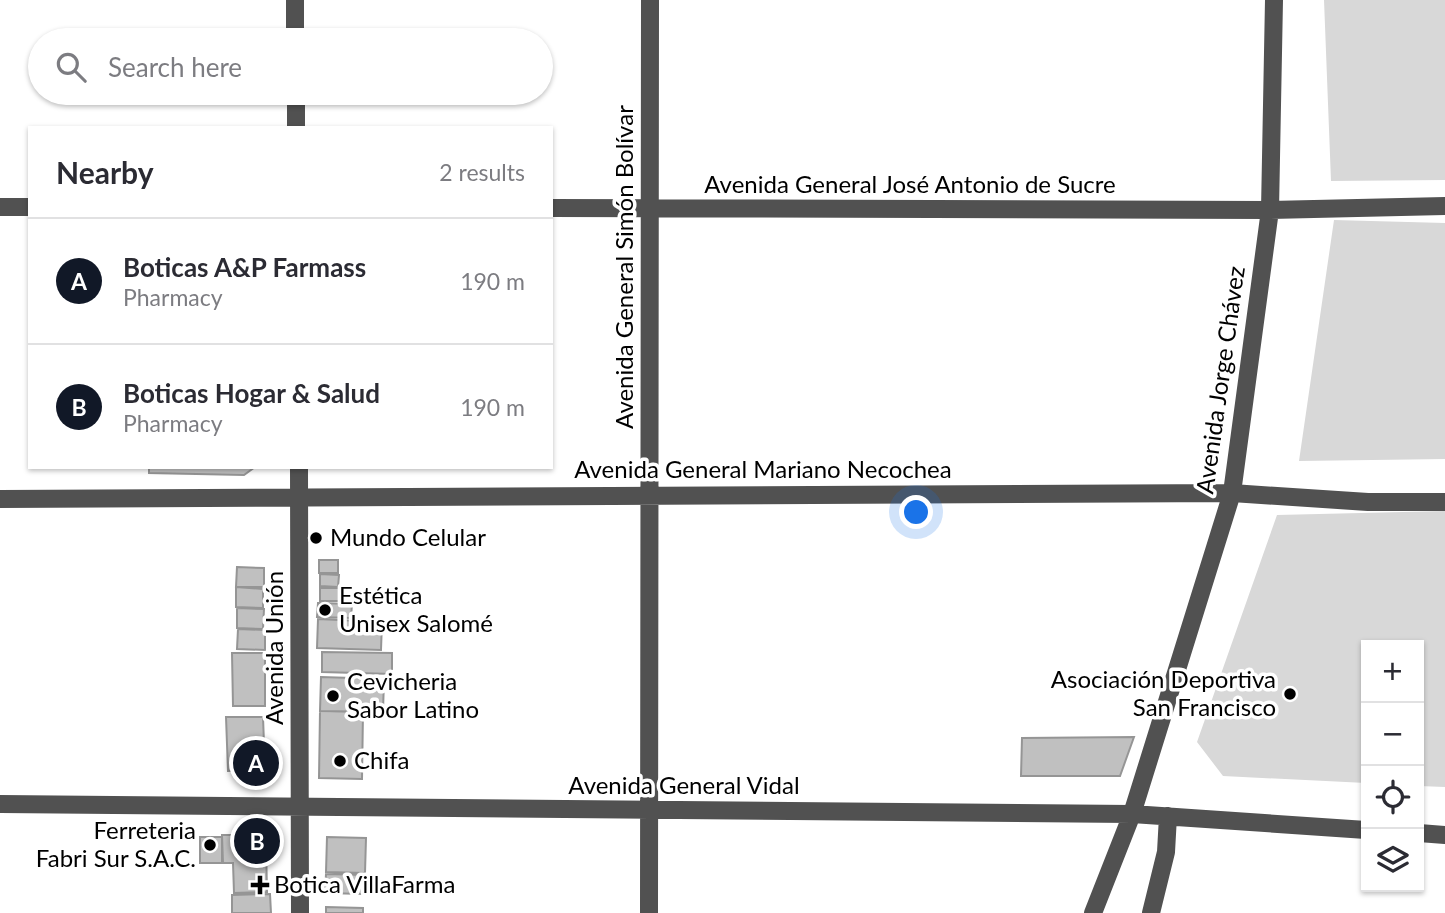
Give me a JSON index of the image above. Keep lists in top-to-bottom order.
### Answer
{
  "streets": {
    "street": [
      "Avenida General José Antonio de Sucre",
      "Avenida General Simón Bolívar",
      "Avenida Jorge Chávez",
      "Avenida General Mariano Necochea",
      "Avenida Unión",
      "Avenida General Vidal"
    ]
  },
  "crossings": [
    ["Avenida General José Antonio de Sucre", "Avenida General Simón Bolívar"],
    ["Avenida General José Antonio de Sucre", "Avenida Jorge Chávez"],
    ["Avenida General Simón Bolívar", "Avenida General Mariano Necochea"],
    ["Avenida General Simón Bolívar", "Avenida General Vidal"],
    ["Avenida Jorge Chávez", "Avenida General Mariano Necochea"],
    ["Avenida Jorge Chávez", "Avenida General Vidal"],
    ["Avenida General Mariano Necochea", "Avenida Unión"],
    ["Avenida Unión", "Avenida General Vidal"]
  ],
  "places": {
    "other": [
      "Mundo Celular",
      "Estética Unisex Salomé",
      "Asociación Deportiva San Francisco",
      "Cevicheria Sabor Latino",
      "Chifa",
      "Ferreteria Fabri Sur S.A.C."
    ],
    "health": ["Botica VillaFarma"]
  },
  "page": {
    "search": "Search here",
    "heading": ["Nearby", "2 results"],
    "list": [
      {
        "mark": "A",
        "name": "Boticas A&P Farmass",
        "note": "Pharmacy",
        "value": "190 m"
      },
      {
        "mark": "B",
        "name": "Boticas Hogar & Salud",
        "note": "Pharmacy",
        "value": "190 m"
      }
    ],
    "map_buttons": ["+", "−"],
    "pins": ["A", "B"]
  }
}
